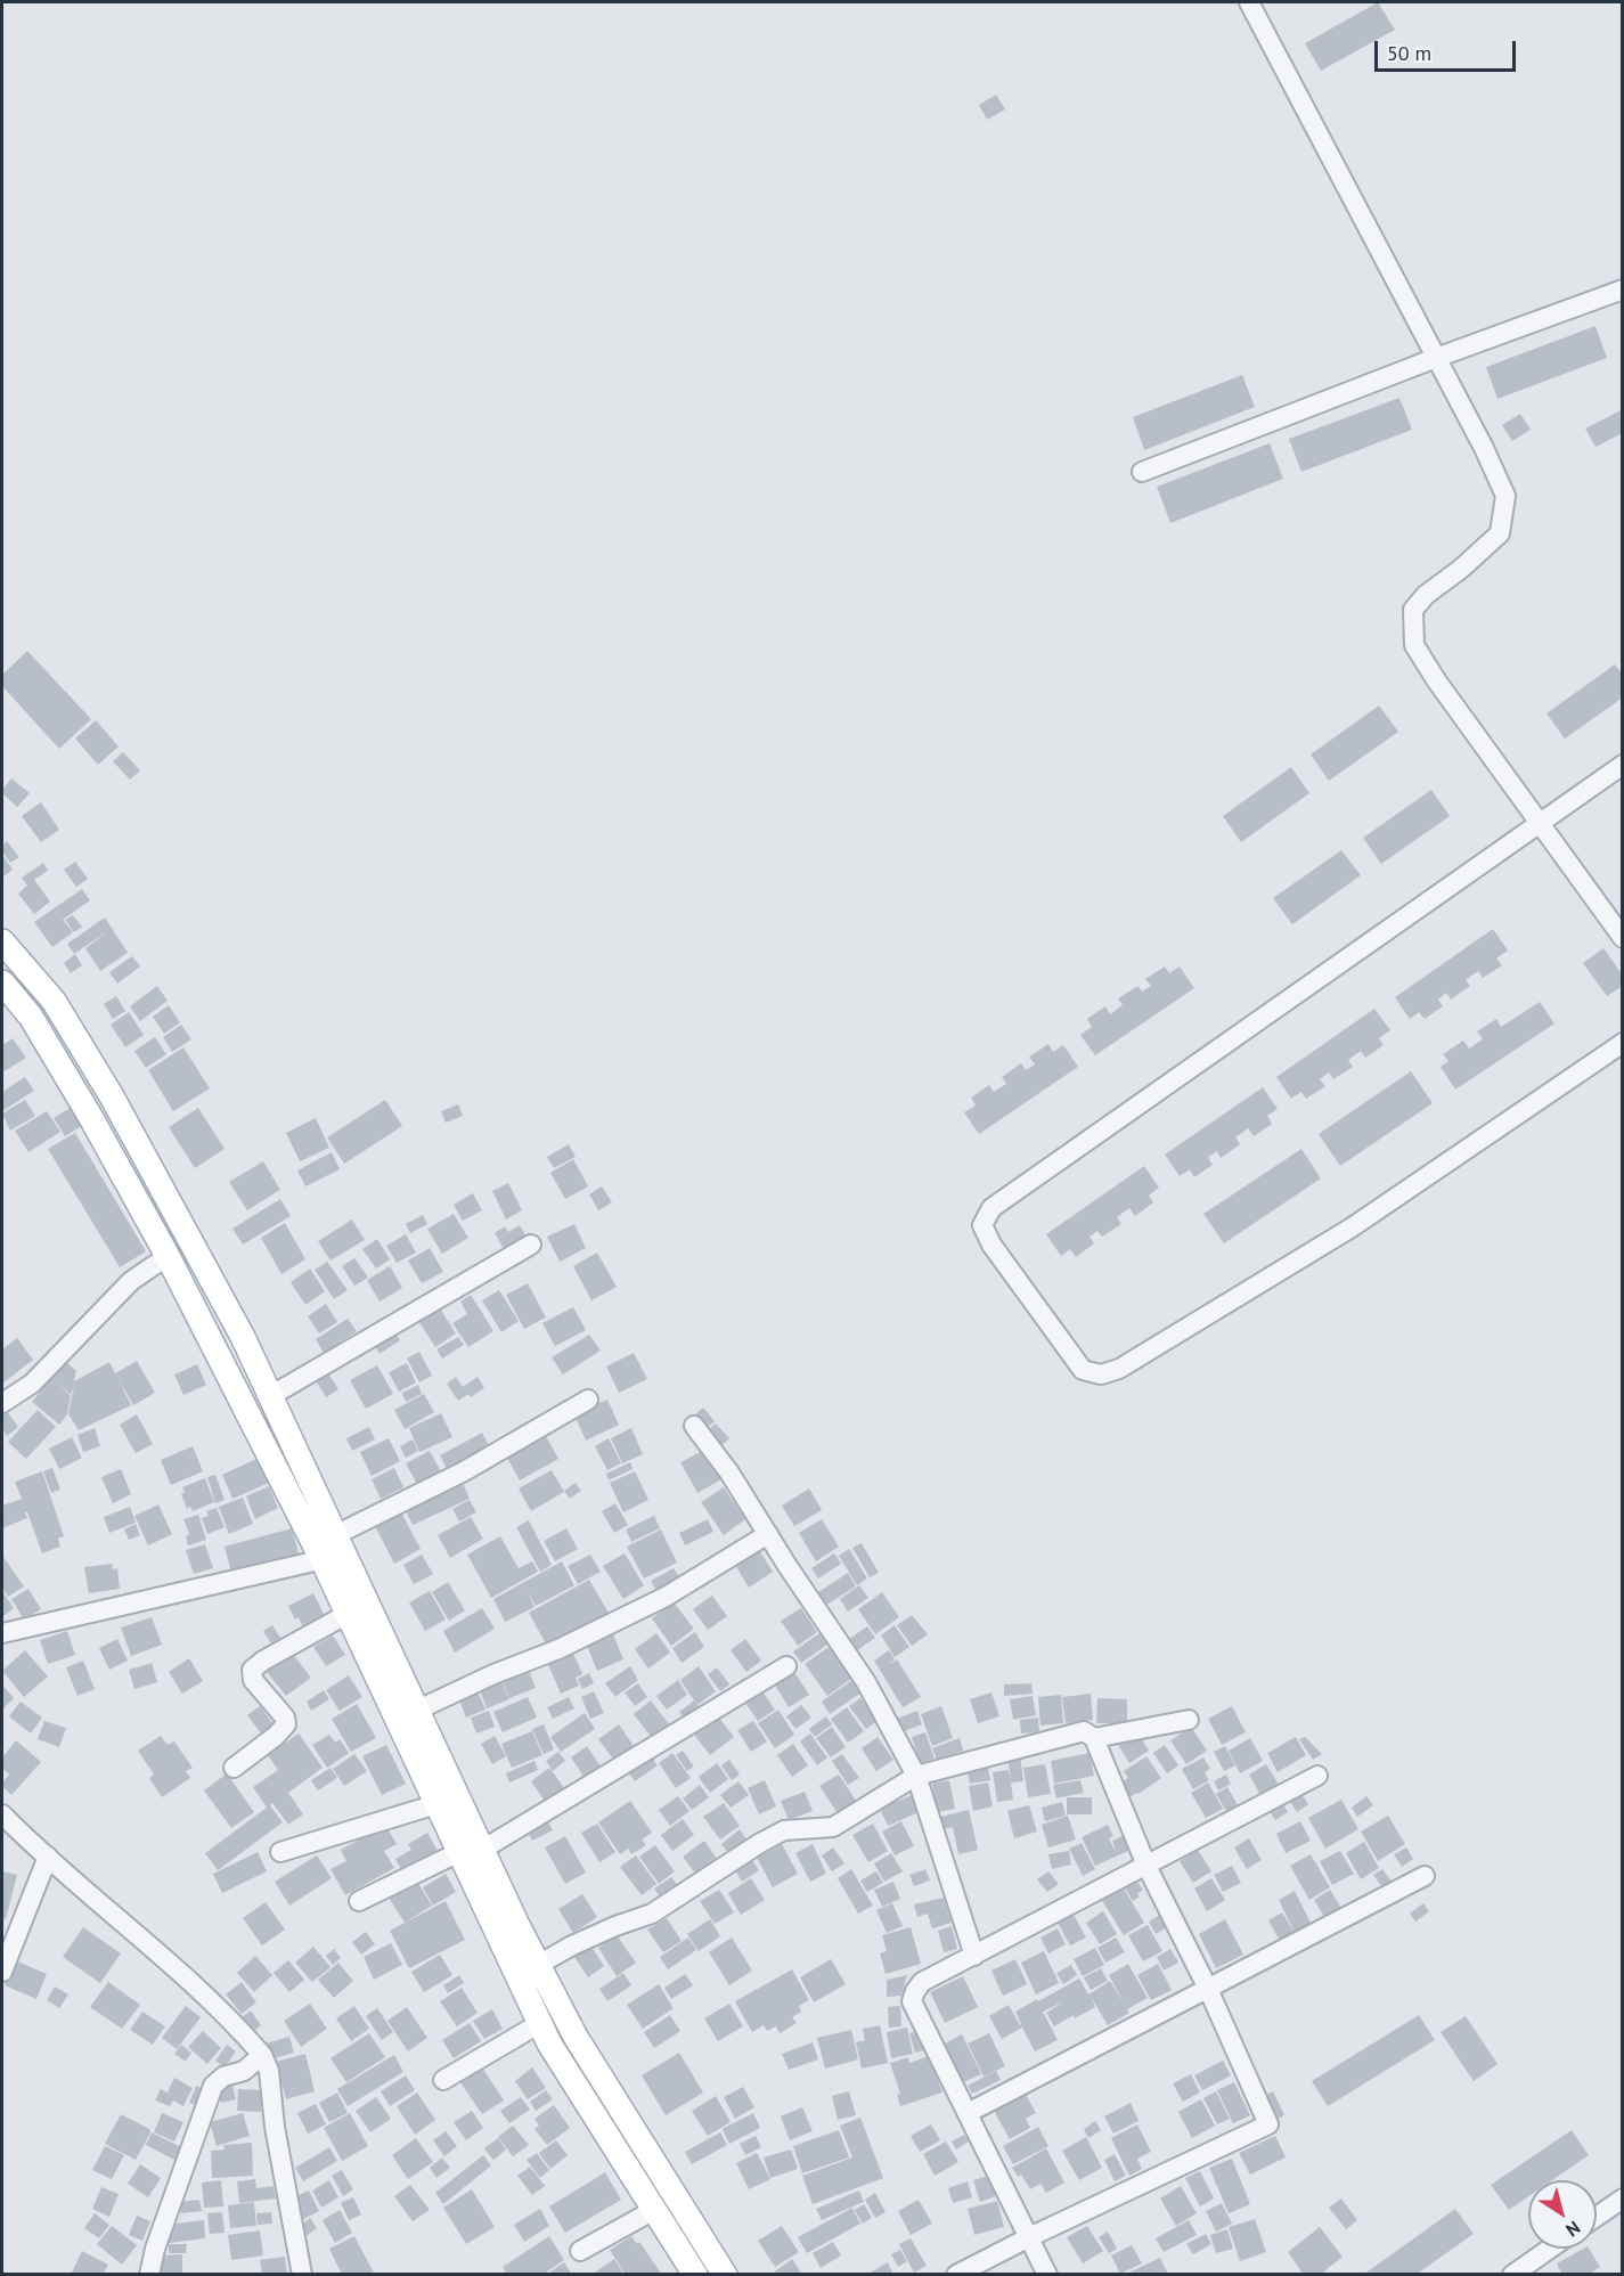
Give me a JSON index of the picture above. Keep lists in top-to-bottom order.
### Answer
{
  "scale_bar": "50 m",
  "north": "bottom right"
}
